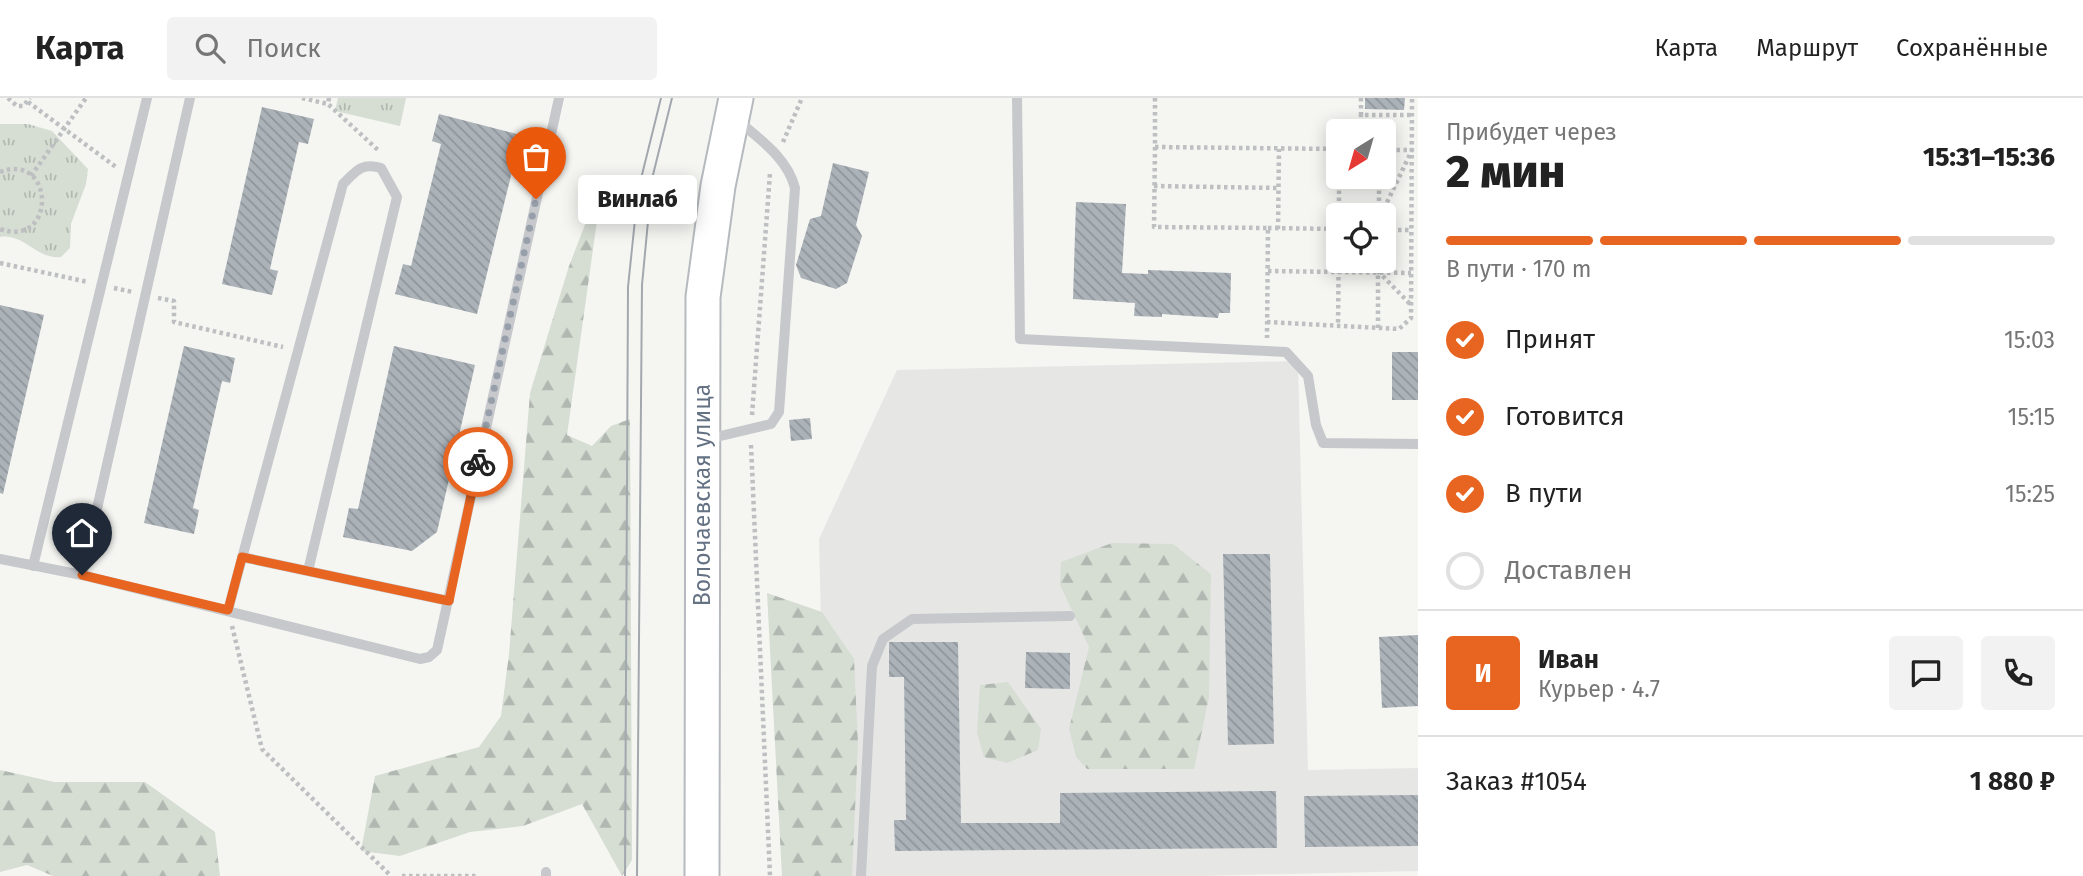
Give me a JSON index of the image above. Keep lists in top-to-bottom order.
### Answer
{
  "streets": {
    "main road": ["Волочаевская улица"]
  },
  "places": ["Винлаб"],
  "north": "bottom left",
  "page": {
    "header": "Карта",
    "search": "Поиск",
    "nav": ["Карта", "Маршрут", "Сохранённые"],
    "heading": ["2 мин", "Прибудет через", "15:31–15:36"],
    "panel": [
      "Иван",
      "Курьер · 4.7",
      "Заказ #1054",
      "1 880 ₽"
    ],
    "bubble": "Винлаб",
    "bar": "В пути · 170 m",
    "list": [
      ["Принят", "15:03"],
      ["Готовится", "15:15"],
      ["В пути", "15:25"],
      "Доставлен"
    ],
    "round": "И"
  }
}
